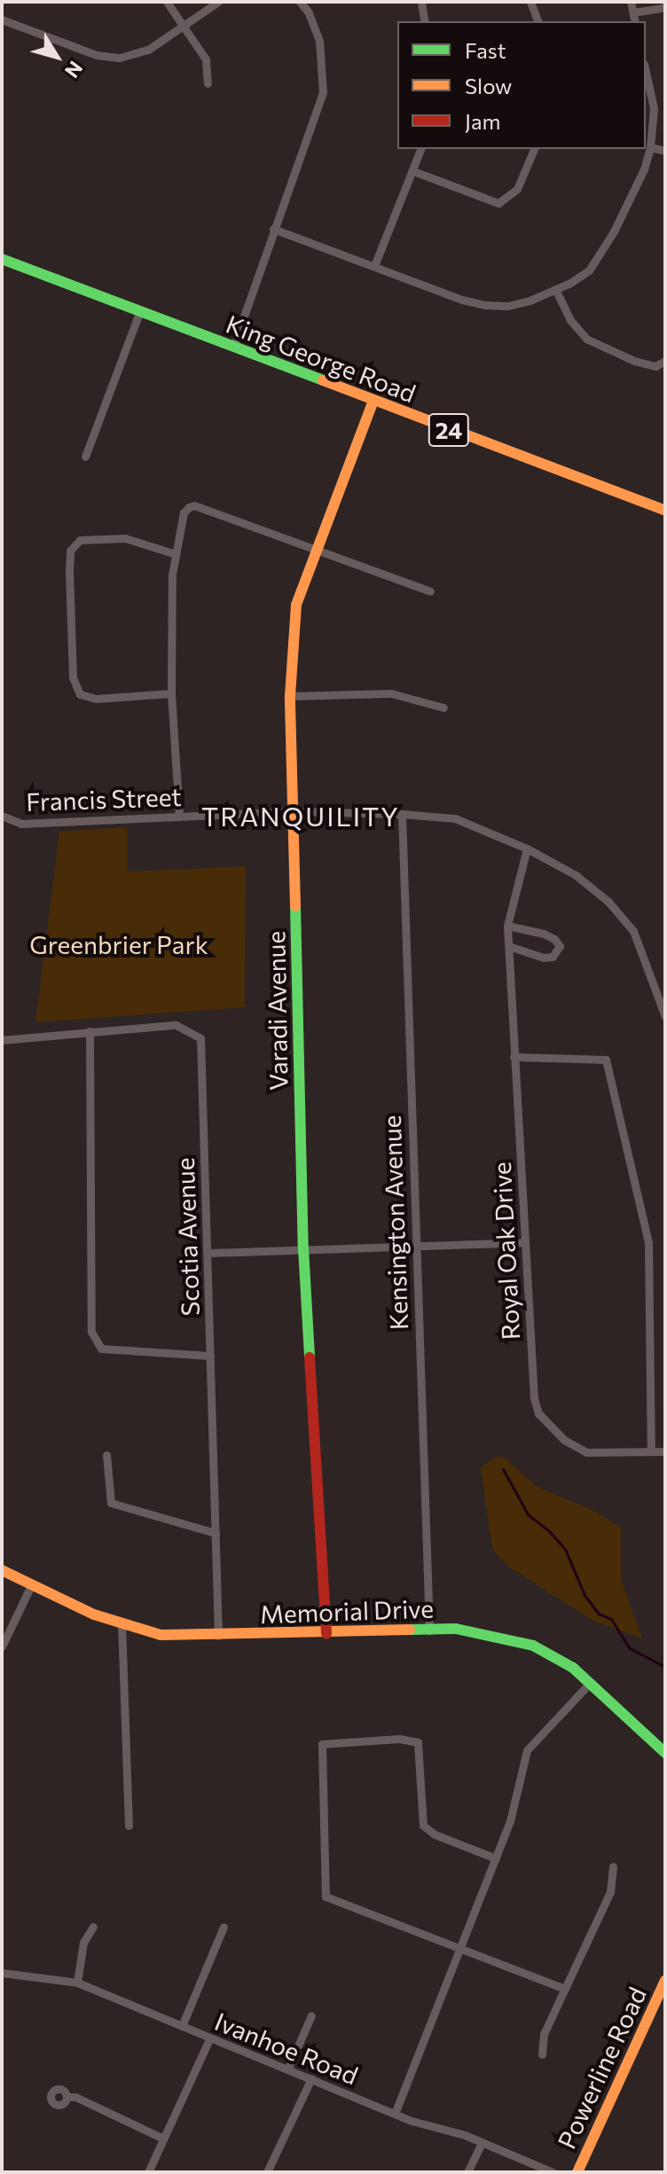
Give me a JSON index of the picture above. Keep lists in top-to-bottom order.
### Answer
{
  "streets": {
    "main road": [
      "King George Road",
      "24",
      "Varadi Avenue",
      "Memorial Drive",
      "Powerline Road"
    ],
    "street": [
      "Francis Street",
      "Kensington Avenue",
      "Scotia Avenue",
      "Royal Oak Drive",
      "Ivanhoe Road"
    ]
  },
  "crossings": [
    ["King George Road", "Varadi Avenue"],
    ["Francis Street", "Varadi Avenue"],
    ["Francis Street", "Kensington Avenue"],
    ["Francis Street", "Royal Oak Drive"],
    ["Varadi Avenue", "Memorial Drive"],
    ["Kensington Avenue", "Memorial Drive"],
    ["Scotia Avenue", "Memorial Drive"]
  ],
  "districts": ["TRANQUILITY"],
  "parks": ["Greenbrier Park"],
  "legend": ["Fast", "Slow", "Jam"],
  "north": "bottom right"
}
